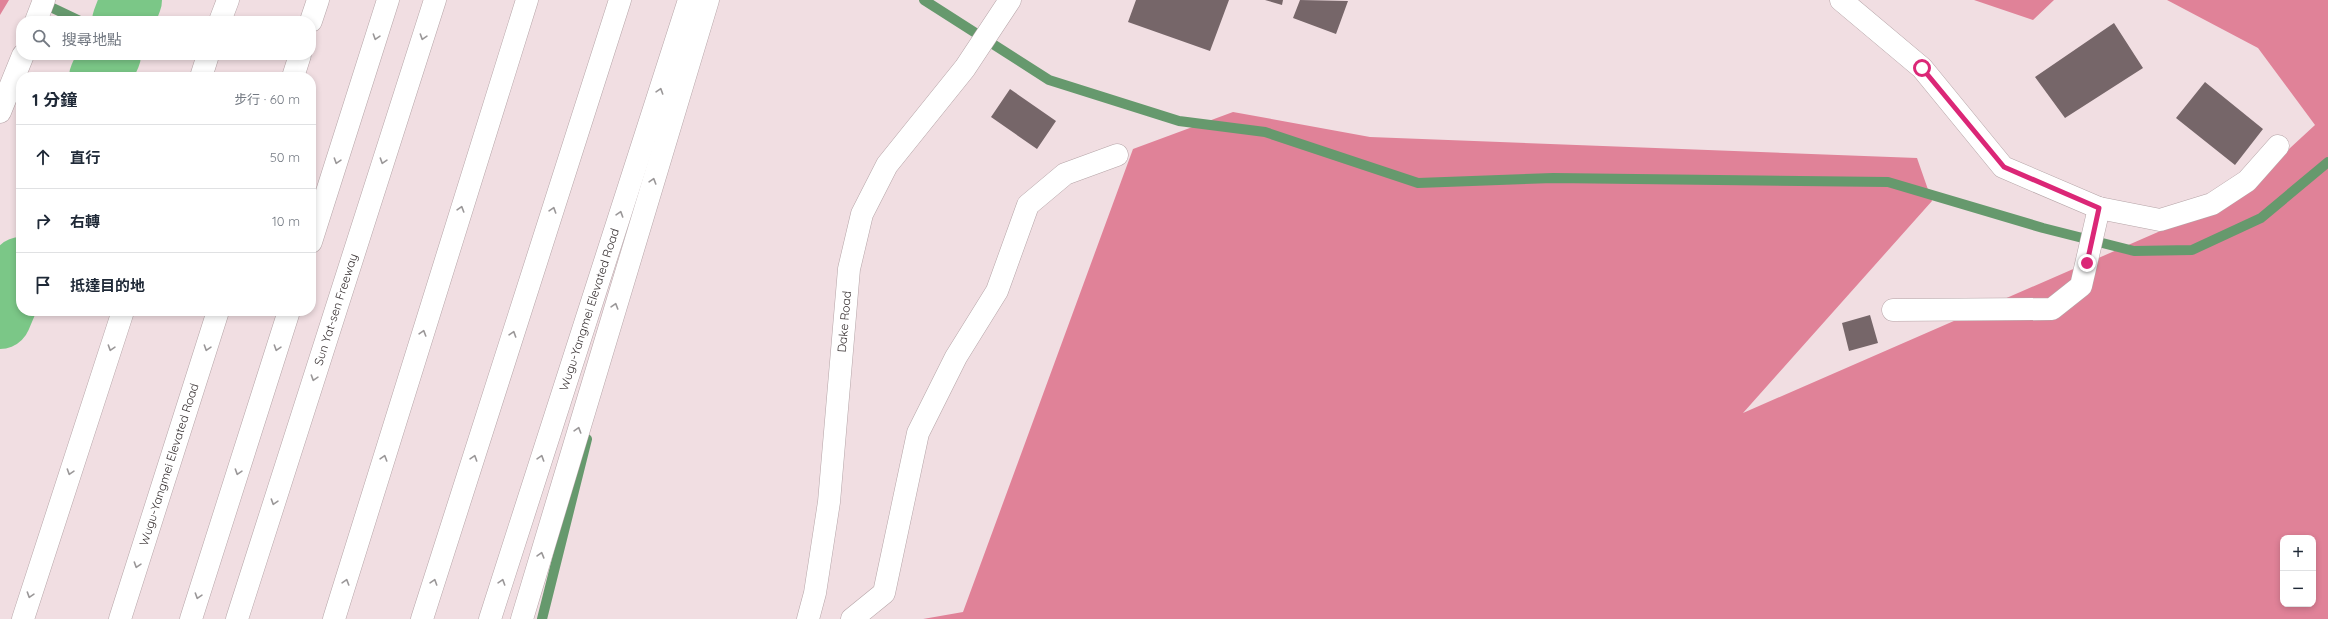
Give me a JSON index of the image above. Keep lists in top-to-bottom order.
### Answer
{
  "streets": {
    "main road": ["Sun Yat-sen Freeway", "Wugu-Yangmei Elevated Road", "Dake Road"]
  },
  "page": {
    "search": "搜尋地點",
    "heading": ["1 分鐘", "步行 · 60 m"],
    "list": [
      ["直行", "50 m"],
      ["右轉", "10 m"],
      "抵達目的地"
    ],
    "map_buttons": ["+", "−"]
  }
}
